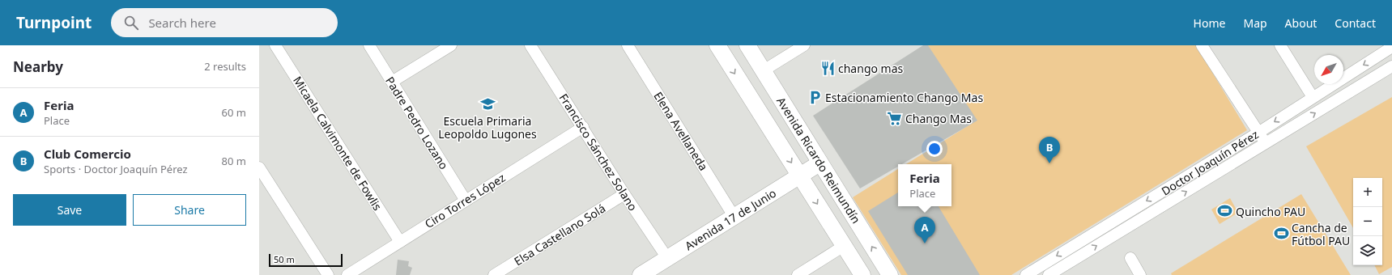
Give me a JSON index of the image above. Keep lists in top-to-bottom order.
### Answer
{
  "streets": {
    "street": [
      "Padre Pedro Lozano",
      "Elena Avellaneda",
      "Micaela Calvimonte de Fowlis",
      "Francisco Sánchez Solano",
      "Avenida Ricardo Reimundín",
      "Doctor Joaquín Pérez",
      "Ciro Torres López",
      "Avenida 17 de Junio",
      "Elsa Castellano Solá"
    ]
  },
  "crossings": [
    ["Padre Pedro Lozano", "Ciro Torres López"],
    ["Elena Avellaneda", "Avenida 17 de Junio"],
    ["Micaela Calvimonte de Fowlis", "Ciro Torres López"],
    ["Francisco Sánchez Solano", "Ciro Torres López"],
    ["Francisco Sánchez Solano", "Avenida 17 de Junio"],
    ["Francisco Sánchez Solano", "Elsa Castellano Solá"],
    ["Avenida Ricardo Reimundín", "Avenida 17 de Junio"]
  ],
  "places": {
    "restaurant": ["chango mas"],
    "parking": ["Estacionamiento Chango Mas"],
    "school or university": ["Escuela Primaria Leopoldo Lugones"],
    "supermarket": ["Chango Mas"],
    "sports": ["Quincho PAU", "Cancha de Fútbol PAU"]
  },
  "scale_bar": "50 m",
  "north": "bottom left",
  "page": {
    "header": "Turnpoint",
    "search": "Search here",
    "nav": [
      "Home",
      "Map",
      "About",
      "Contact"
    ],
    "heading": ["Nearby", "2 results"],
    "list": [
      {
        "mark": "A",
        "name": "Feria",
        "note": "Place",
        "value": "60 m"
      },
      {
        "mark": "B",
        "name": "Club Comercio",
        "note": "Sports · Doctor Joaquín Pérez",
        "value": "80 m"
      }
    ],
    "pins": ["B", "A"],
    "popup": ["Feria", "Place"],
    "map_buttons": ["+", "−"],
    "buttons": ["Save", "Share"],
    "scale": "50 m"
  }
}
